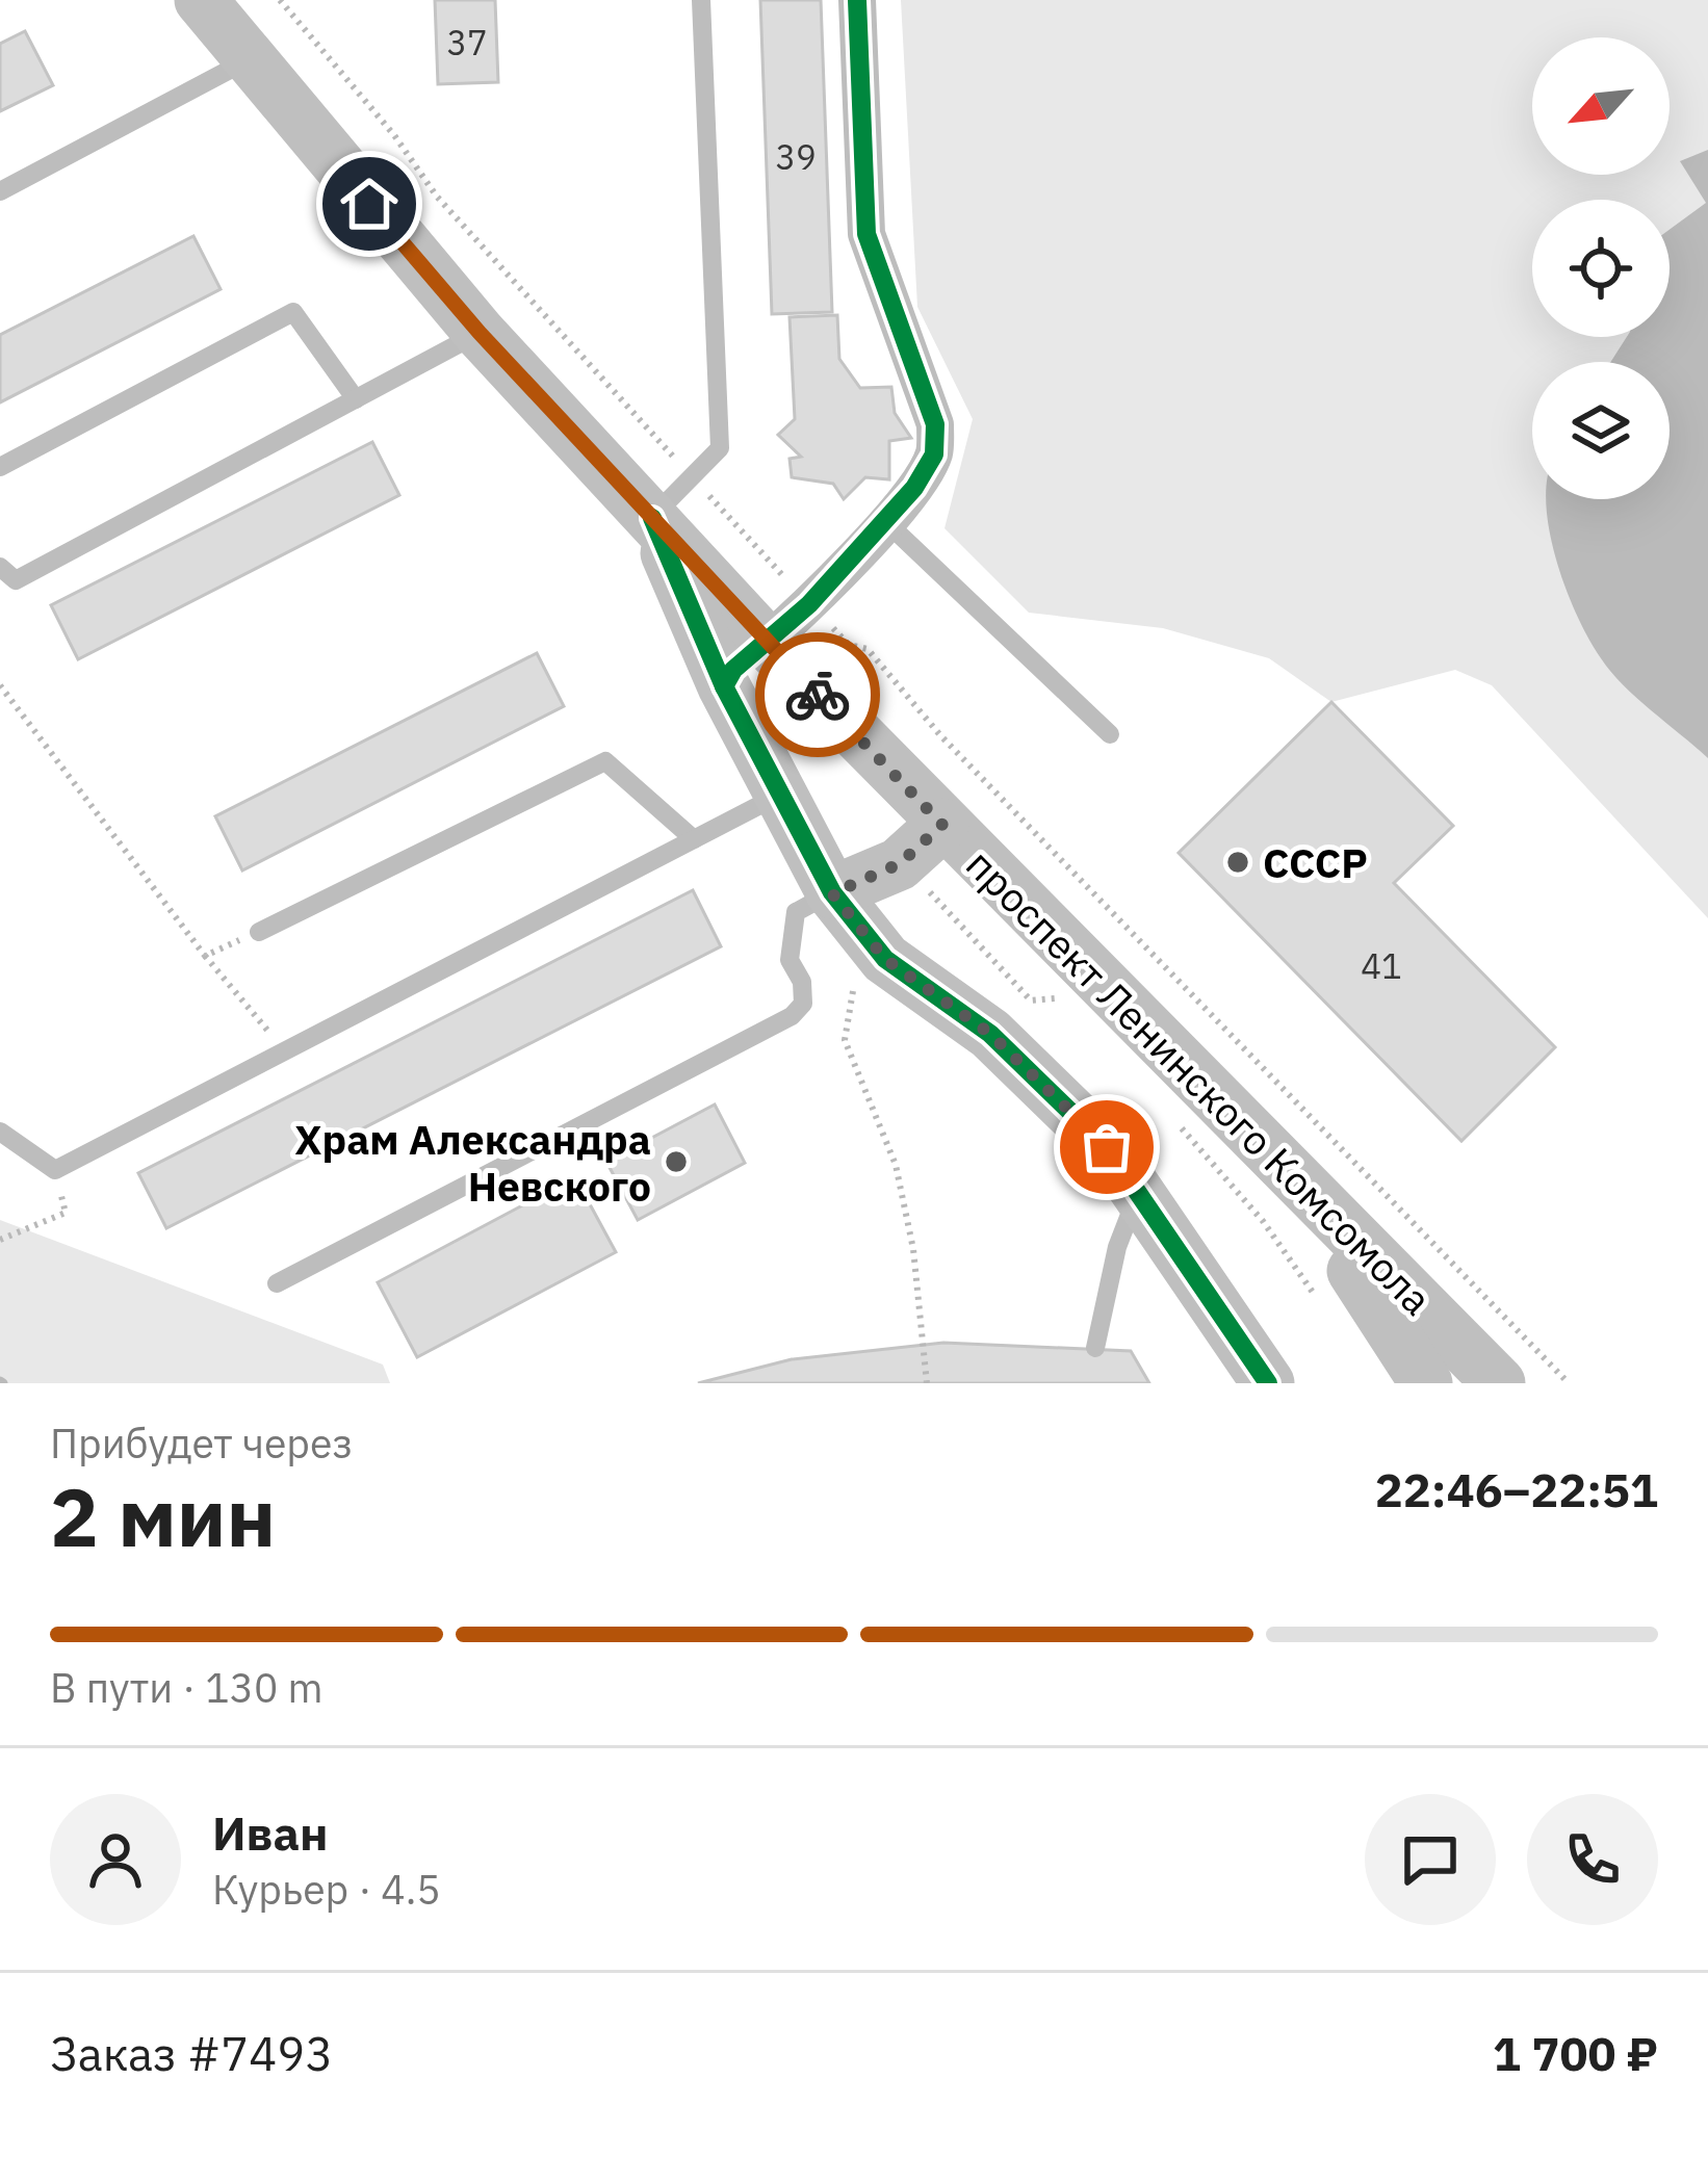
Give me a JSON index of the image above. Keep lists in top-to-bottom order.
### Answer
{
  "streets": {
    "main road": ["проспект Ленинского Комсомола"]
  },
  "places": ["СССР", "Храм Александра Невского"],
  "house_numbers": ["37", "39", "41"],
  "north": "bottom left",
  "page": {
    "heading": ["2 мин", "Прибудет через", "22:46–22:51"],
    "panel": [
      "Иван",
      "Курьер · 4.5",
      "Заказ #7493",
      "1 700 ₽"
    ],
    "bar": "В пути · 130 m"
  }
}
